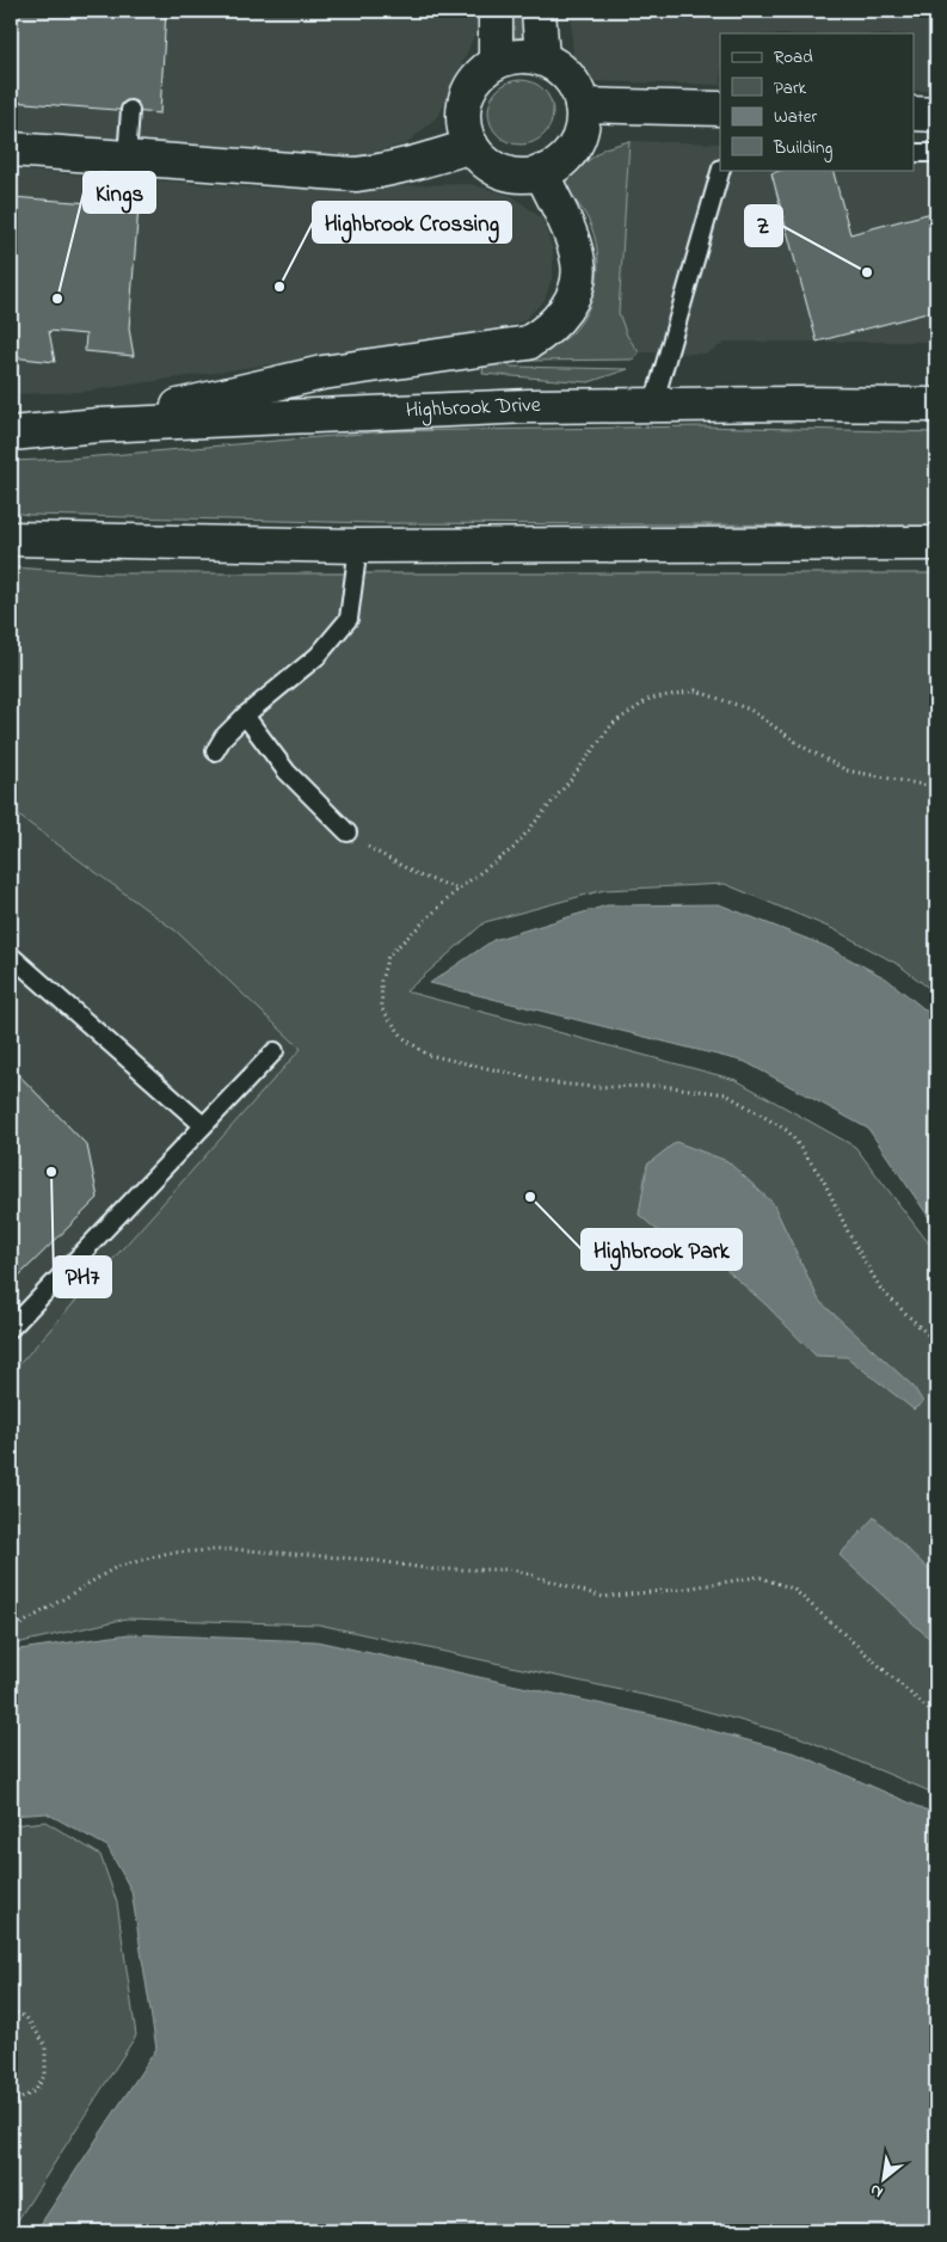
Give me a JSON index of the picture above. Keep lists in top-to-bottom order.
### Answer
{
  "streets": {
    "main road": ["Highbrook Drive"]
  },
  "places": [
    "Z",
    "Highbrook Crossing",
    "Kings",
    "PH7",
    "Highbrook Park"
  ],
  "legend": [
    "Road",
    "Park",
    "Water",
    "Building"
  ],
  "north": "bottom left"
}
